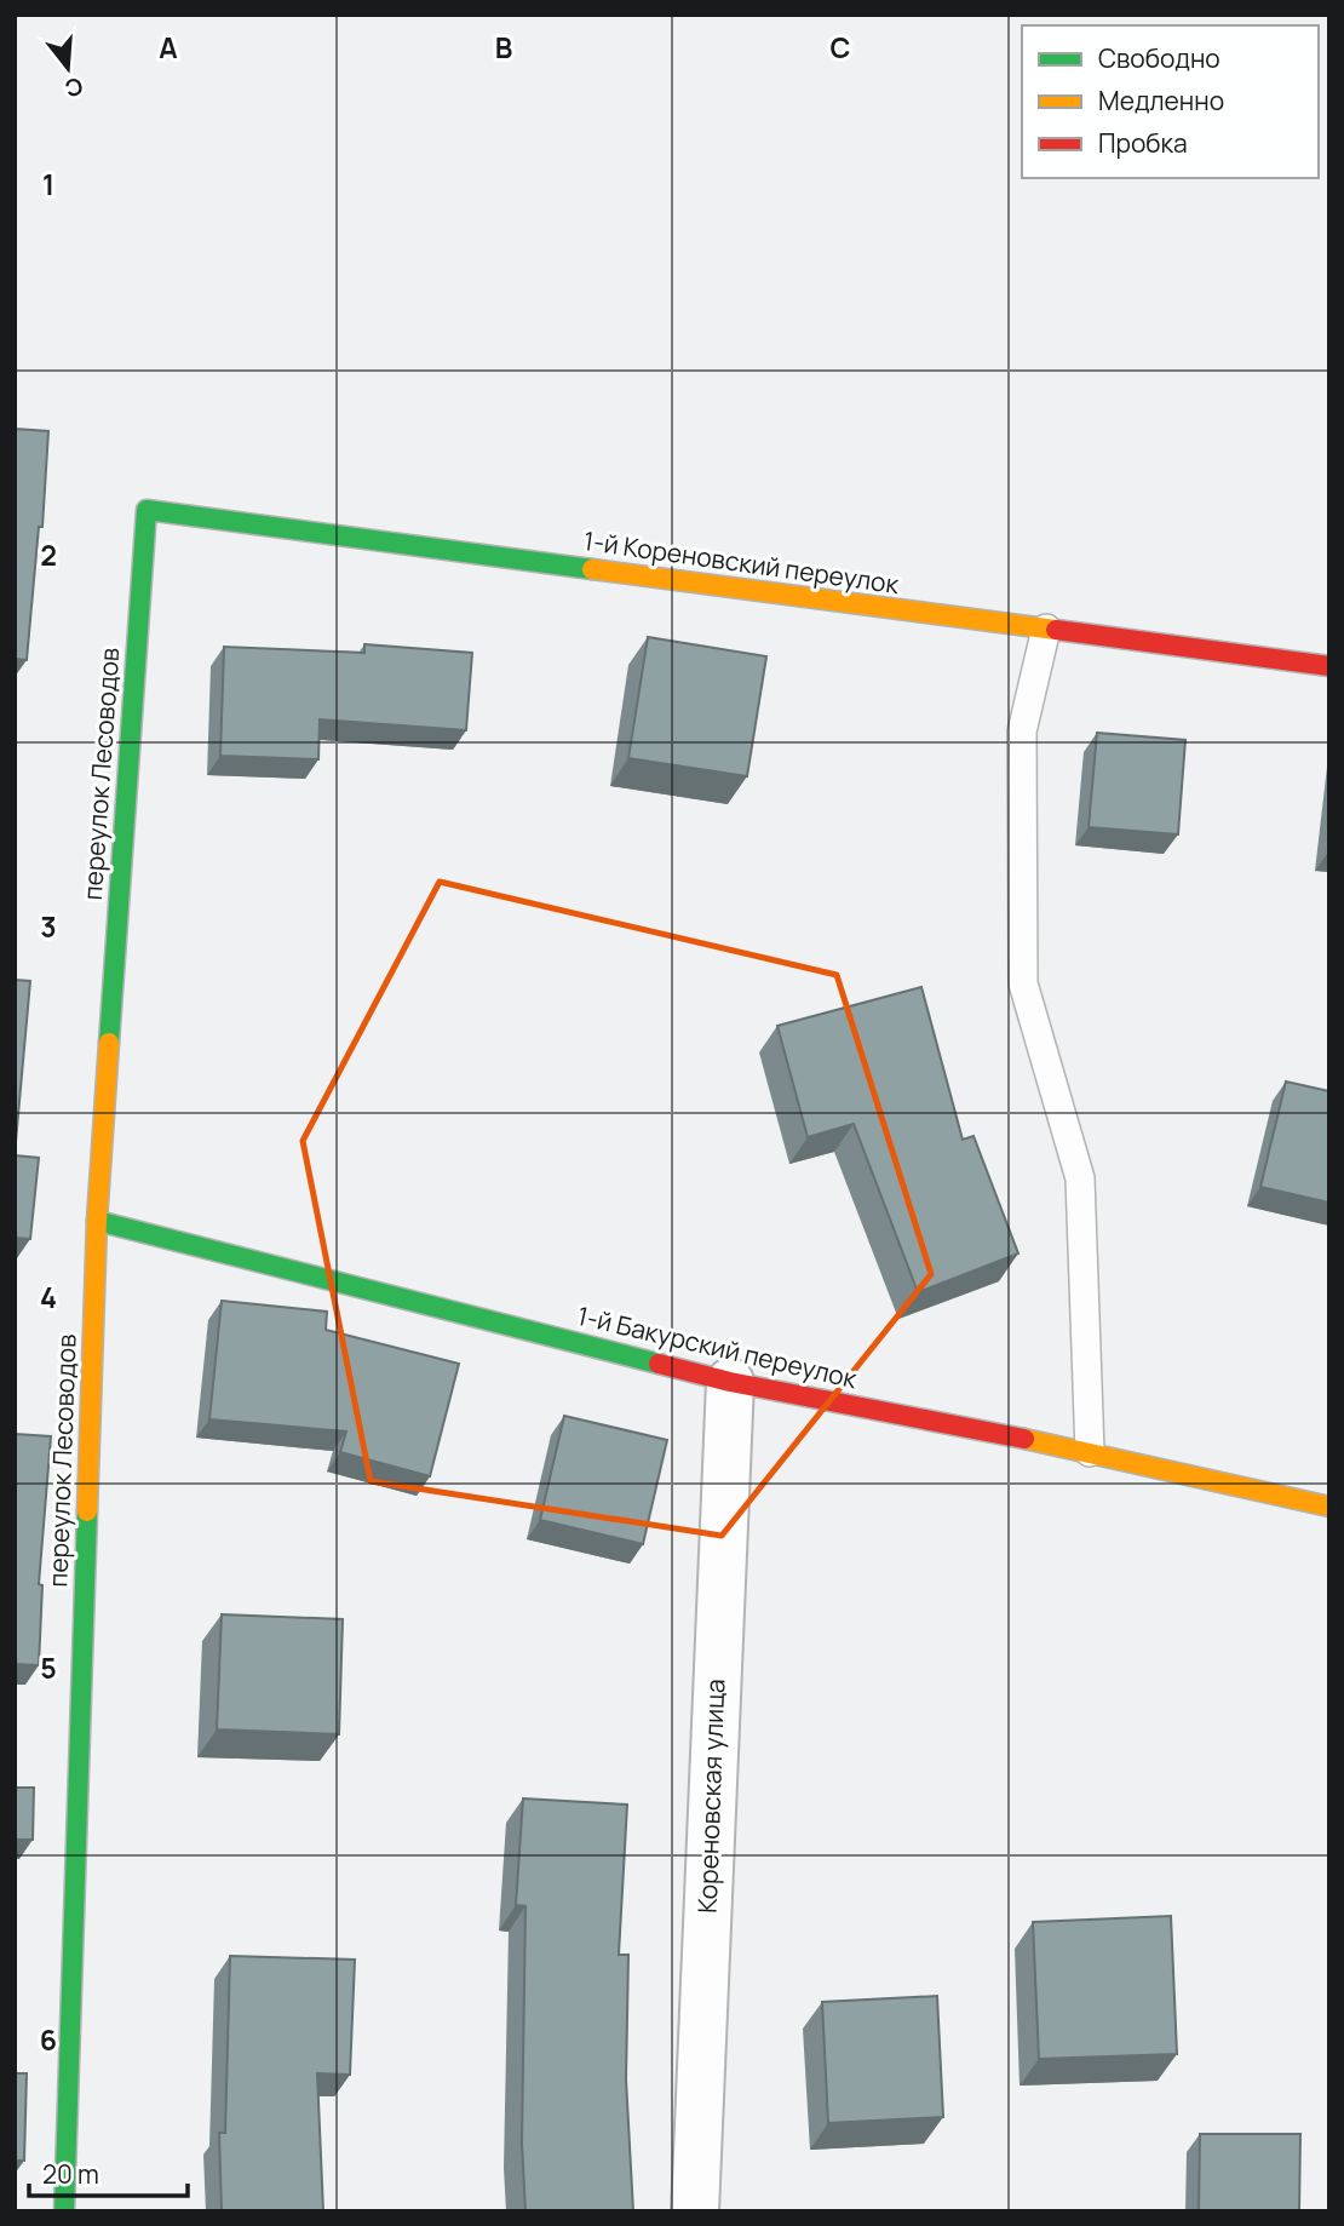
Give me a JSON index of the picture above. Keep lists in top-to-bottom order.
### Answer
{
  "streets": {
    "street": [
      "1-й Кореновский переулок",
      "переулок Лесоводов",
      "1-й Бакурский переулок",
      "Кореновская улица"
    ]
  },
  "crossings": [
    ["1-й Кореновский переулок", "переулок Лесоводов"],
    ["переулок Лесоводов", "1-й Бакурский переулок"],
    ["1-й Бакурский переулок", "Кореновская улица"]
  ],
  "legend": ["Свободно", "Медленно", "Пробка"],
  "scale_bar": "20 m",
  "north": "bottom",
  "grid": {
    "columns": ["A", "B", "C"],
    "rows": [
      "1",
      "2",
      "3",
      "4",
      "5",
      "6"
    ]
  }
}
